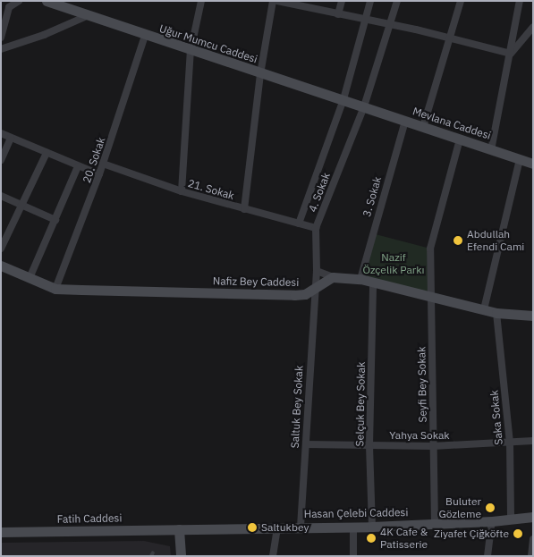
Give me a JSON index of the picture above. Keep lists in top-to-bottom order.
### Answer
{
  "streets": {
    "street": [
      "Uğur Mumcu Caddesi",
      "Mevlana Caddesi",
      "20. Sokak",
      "21. Sokak",
      "4. Sokak",
      "3. Sokak",
      "Nafiz Bey Caddesi",
      "Seyfi Bey Sokak",
      "Selçuk Bey Sokak",
      "Saltuk Bey Sokak",
      "Saka Sokak",
      "Yahya Sokak",
      "Hasan Çelebi Caddesi",
      "Fatih Caddesi"
    ]
  },
  "crossings": [
    ["Uğur Mumcu Caddesi", "Mevlana Caddesi"],
    ["Uğur Mumcu Caddesi", "20. Sokak"],
    ["Uğur Mumcu Caddesi", "4. Sokak"],
    ["Mevlana Caddesi", "4. Sokak"],
    ["Mevlana Caddesi", "3. Sokak"],
    ["Mevlana Caddesi", "Seyfi Bey Sokak"],
    ["20. Sokak", "21. Sokak"],
    ["20. Sokak", "Nafiz Bey Caddesi"],
    ["21. Sokak", "4. Sokak"],
    ["4. Sokak", "Nafiz Bey Caddesi"],
    ["4. Sokak", "Saltuk Bey Sokak"],
    ["Nafiz Bey Caddesi", "Saltuk Bey Sokak"],
    ["Seyfi Bey Sokak", "Yahya Sokak"],
    ["Seyfi Bey Sokak", "Hasan Çelebi Caddesi"],
    ["Selçuk Bey Sokak", "Yahya Sokak"],
    ["Selçuk Bey Sokak", "Hasan Çelebi Caddesi"],
    ["Saltuk Bey Sokak", "Yahya Sokak"],
    ["Saltuk Bey Sokak", "Hasan Çelebi Caddesi"],
    ["Saka Sokak", "Yahya Sokak"],
    ["Saka Sokak", "Hasan Çelebi Caddesi"],
    ["Hasan Çelebi Caddesi", "Fatih Caddesi"]
  ],
  "parks": ["Nazif Özçelik Parkı"],
  "places": [
    "Abdullah Efendi Cami",
    "Buluter Gözleme",
    "Saltukbey",
    "Ziyafet Çiğköfte",
    "4K Cafe & Patisserie"
  ]
}
